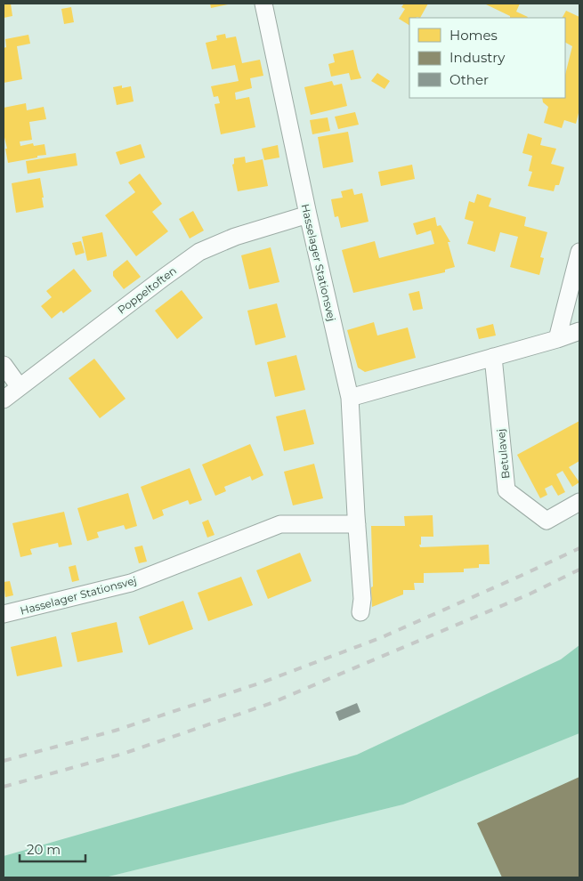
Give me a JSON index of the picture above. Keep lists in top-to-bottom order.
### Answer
{
  "streets": {
    "street": ["Hasselager Stationsvej", "Poppeltoften", "Betulavej"]
  },
  "crossings": [
    ["Hasselager Stationsvej", "Poppeltoften"]
  ],
  "legend": ["Homes", "Industry", "Other"],
  "scale_bar": "20 m"
}
